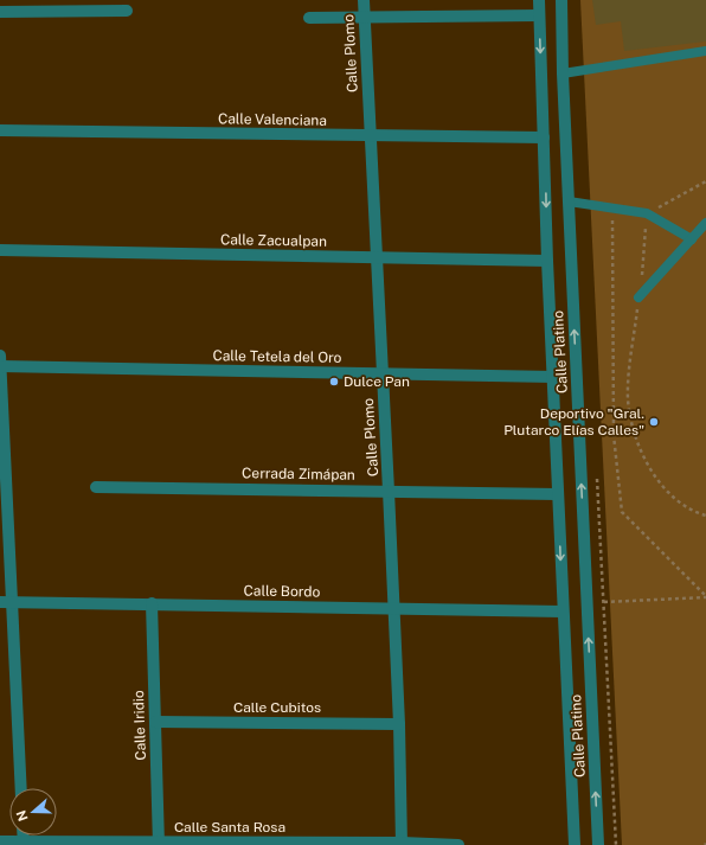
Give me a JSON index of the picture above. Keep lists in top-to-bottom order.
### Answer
{
  "streets": {
    "street": [
      "Calle Plomo",
      "Calle Valenciana",
      "Calle Zacualpan",
      "Calle Platino",
      "Calle Tetela del Oro",
      "Cerrada Zimápan",
      "Calle Bordo",
      "Calle Cubitos",
      "Calle Iridio",
      "Calle Santa Rosa"
    ]
  },
  "crossings": [
    ["Calle Plomo", "Calle Valenciana"],
    ["Calle Plomo", "Calle Zacualpan"],
    ["Calle Plomo", "Calle Tetela del Oro"],
    ["Calle Plomo", "Cerrada Zimápan"],
    ["Calle Plomo", "Calle Bordo"],
    ["Calle Plomo", "Calle Cubitos"],
    ["Calle Plomo", "Calle Santa Rosa"],
    ["Calle Valenciana", "Calle Platino"],
    ["Calle Zacualpan", "Calle Platino"],
    ["Calle Platino", "Calle Tetela del Oro"],
    ["Calle Platino", "Cerrada Zimápan"],
    ["Calle Platino", "Calle Bordo"],
    ["Calle Bordo", "Calle Iridio"],
    ["Calle Cubitos", "Calle Iridio"],
    ["Calle Iridio", "Calle Santa Rosa"]
  ],
  "places": ["Dulce Pan", "Deportivo \"Gral. Plutarco Elías Calles\""],
  "north": "left"
}
